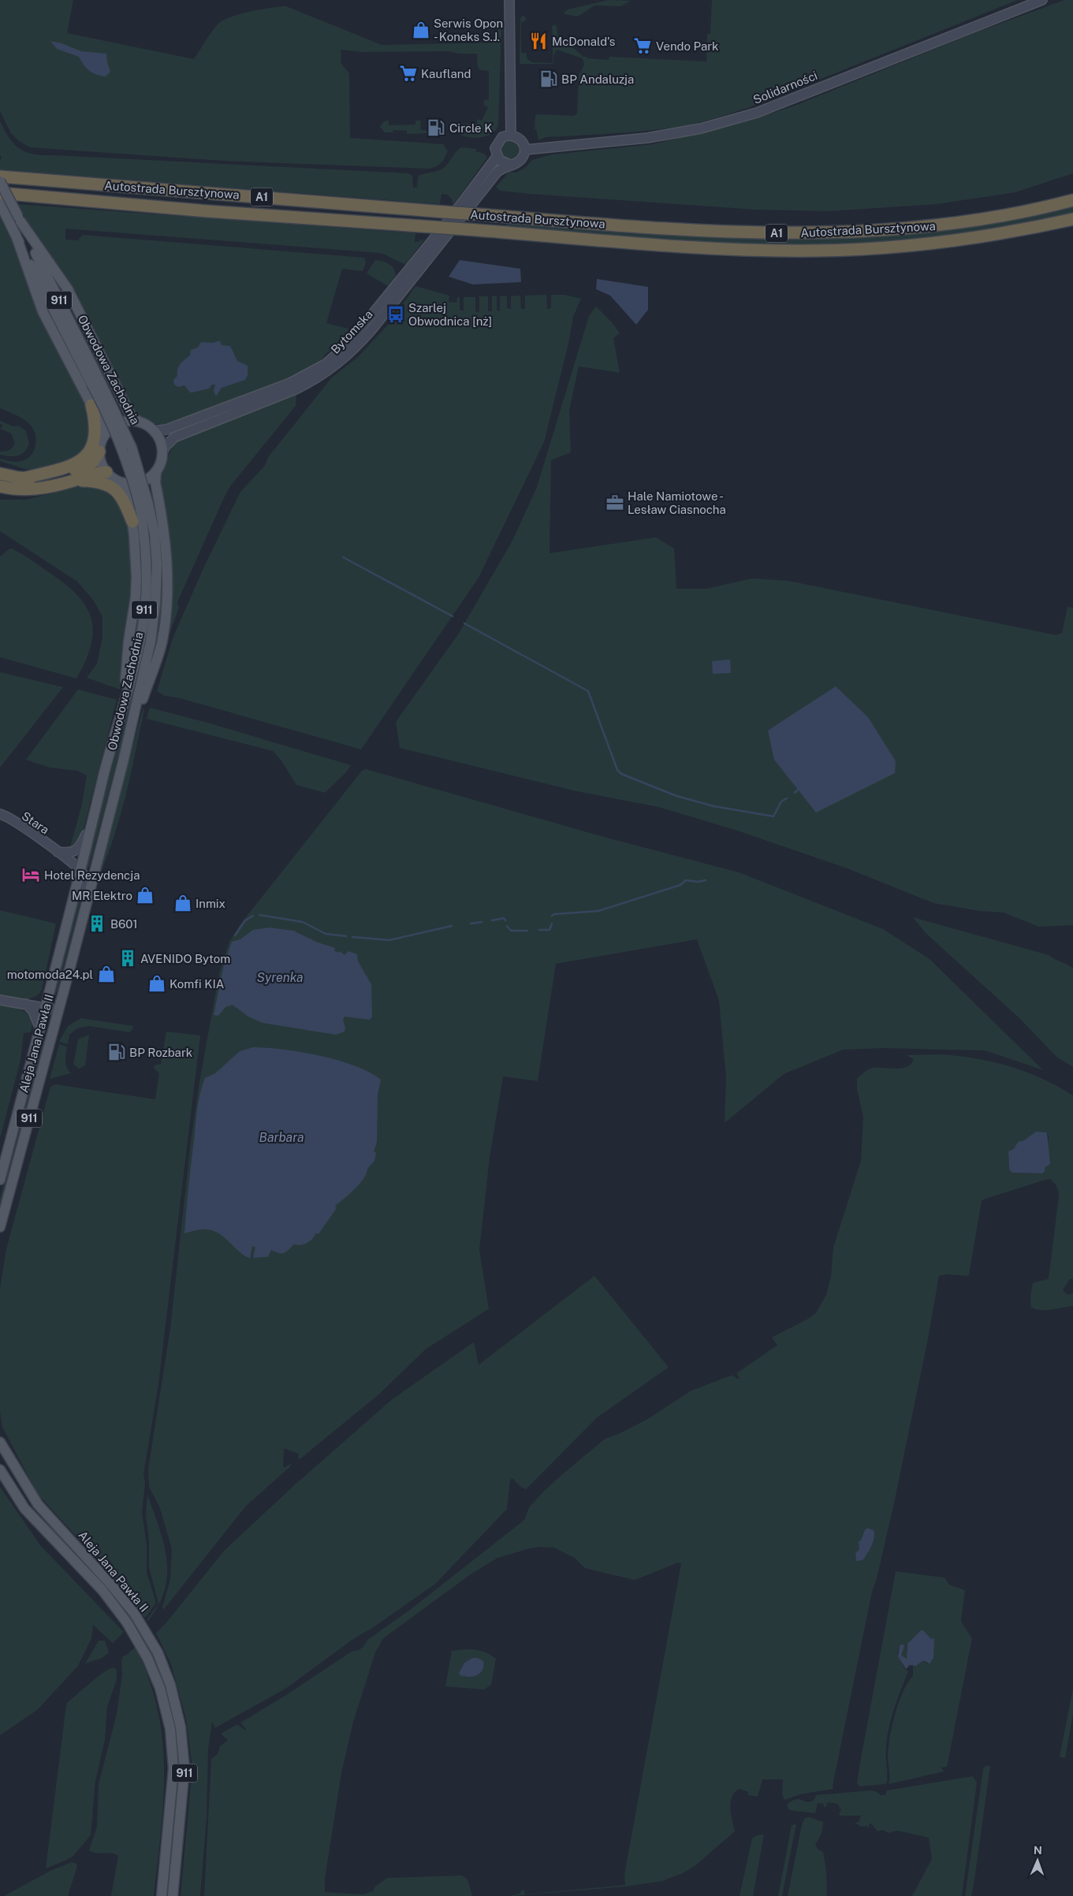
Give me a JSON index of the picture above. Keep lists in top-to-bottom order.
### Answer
{
  "streets": {
    "highway": ["Autostrada Bursztynowa", "A1"],
    "main road": ["911", "Obwodowa Zachodnia", "Aleja Jana Pawła II"],
    "street": ["Solidarności", "Bytomska", "Stara"]
  },
  "crossings": [
    ["Solidarności", "Bytomska"],
    ["911", "Obwodowa Zachodnia"],
    ["Obwodowa Zachodnia", "Stara"],
    ["Obwodowa Zachodnia", "Aleja Jana Pawła II"],
    ["Stara", "Aleja Jana Pawła II"]
  ],
  "water": ["Syrenka", "Barbara"],
  "places": {
    "shop": [
      "Serwis Opon - Koneks S.J.",
      "MR Elektro",
      "Inmix",
      "motomoda24.pl",
      "Komfi KIA"
    ],
    "restaurant": ["McDonald's"],
    "supermarket": ["Vendo Park", "Kaufland"],
    "fuel station": ["BP Andaluzja", "Circle K", "BP Rozbark"],
    "bus stop": ["Szarlej Obwodnica [nż]"],
    "office": ["Hale Namiotowe - Lesław Ciasnocha"],
    "hotel": ["Hotel Rezydencja"],
    "building": ["B601", "AVENIDO Bytom"]
  },
  "north": "top"
}
